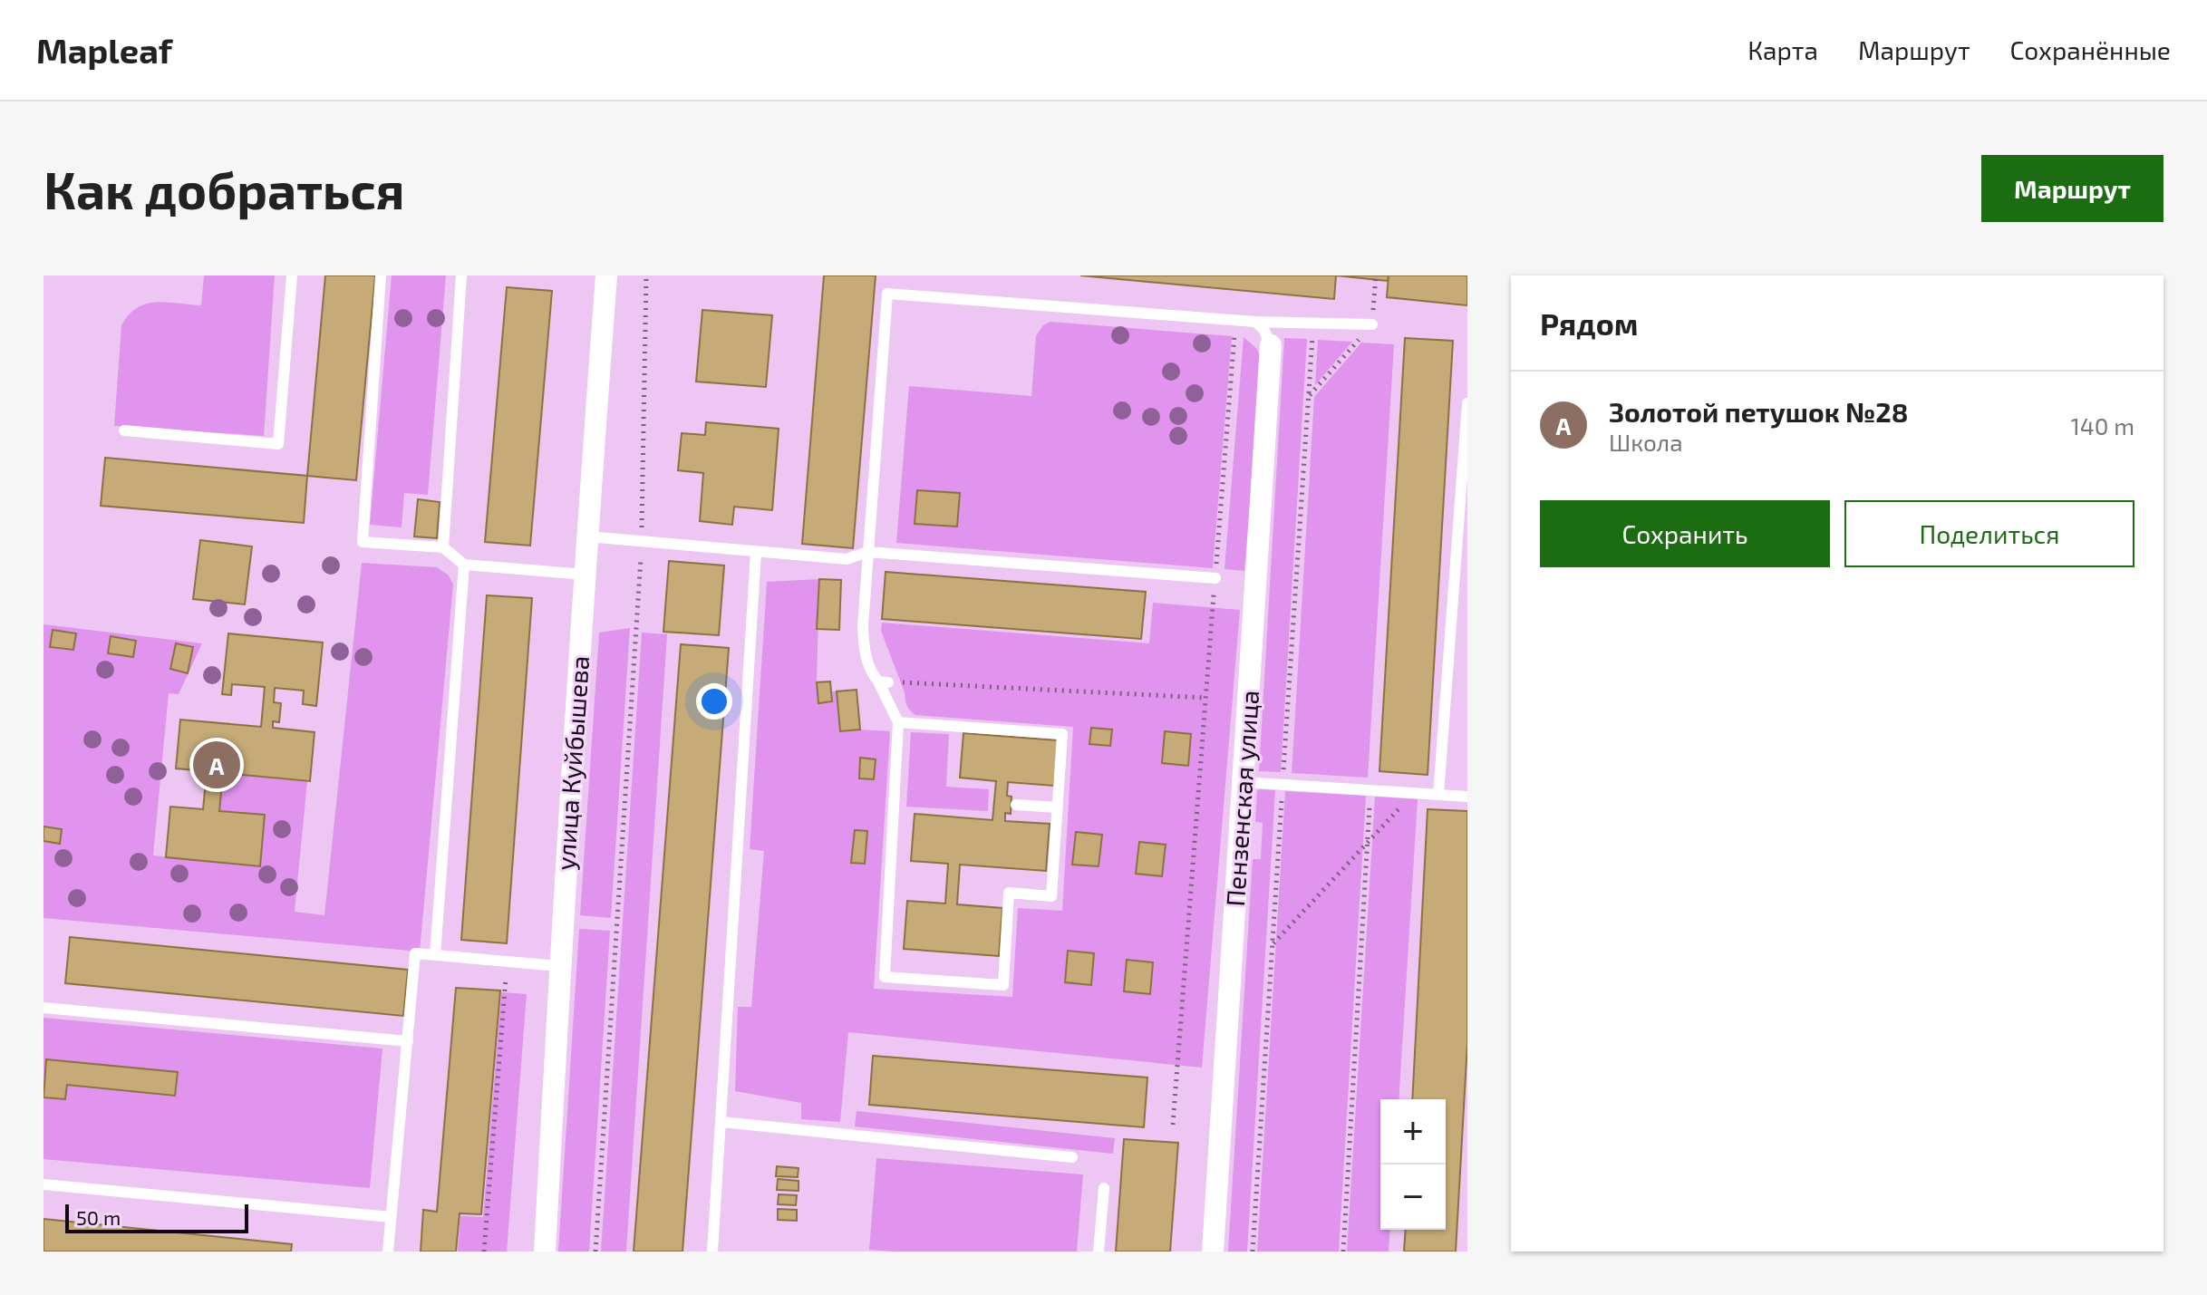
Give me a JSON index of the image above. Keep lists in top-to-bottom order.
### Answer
{
  "streets": {
    "street": ["улица Куйбышева", "Пензенская улица"]
  },
  "scale_bar": "50 m",
  "page": {
    "header": "Mapleaf",
    "nav": ["Карта", "Маршрут", "Сохранённые"],
    "buttons": [
      "Маршрут",
      ["Сохранить", "Поделиться"]
    ],
    "title": "Как добраться",
    "heading": "Рядом",
    "list": [
      {
        "mark": "A",
        "name": "Золотой петушок №28",
        "note": "Школа",
        "value": "140 m"
      }
    ],
    "pins": "A",
    "map_buttons": ["+", "−"],
    "scale": "50 m"
  }
}
